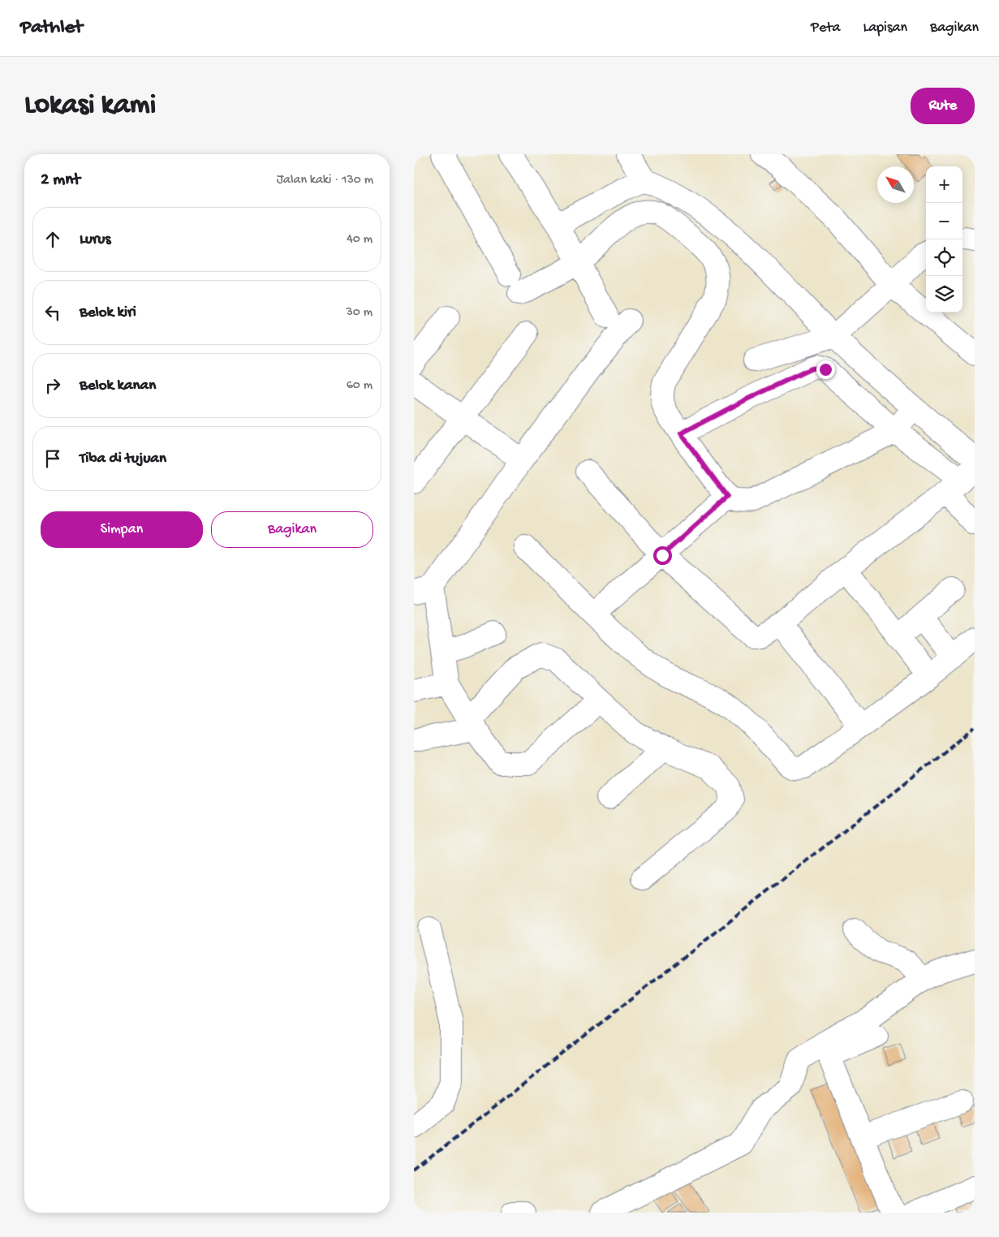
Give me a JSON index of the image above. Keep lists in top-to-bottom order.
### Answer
{
  "north": "top left",
  "page": {
    "header": "Pathlet",
    "nav": ["Peta", "Lapisan", "Bagikan"],
    "buttons": [
      "Rute",
      ["Simpan", "Bagikan"]
    ],
    "title": "Lokasi kami",
    "heading": ["2 mnt", "Jalan kaki · 130 m"],
    "map_buttons": ["+", "−"],
    "list": [
      ["Lurus", "40 m"],
      ["Belok kiri", "30 m"],
      ["Belok kanan", "60 m"],
      "Tiba di tujuan"
    ]
  }
}
